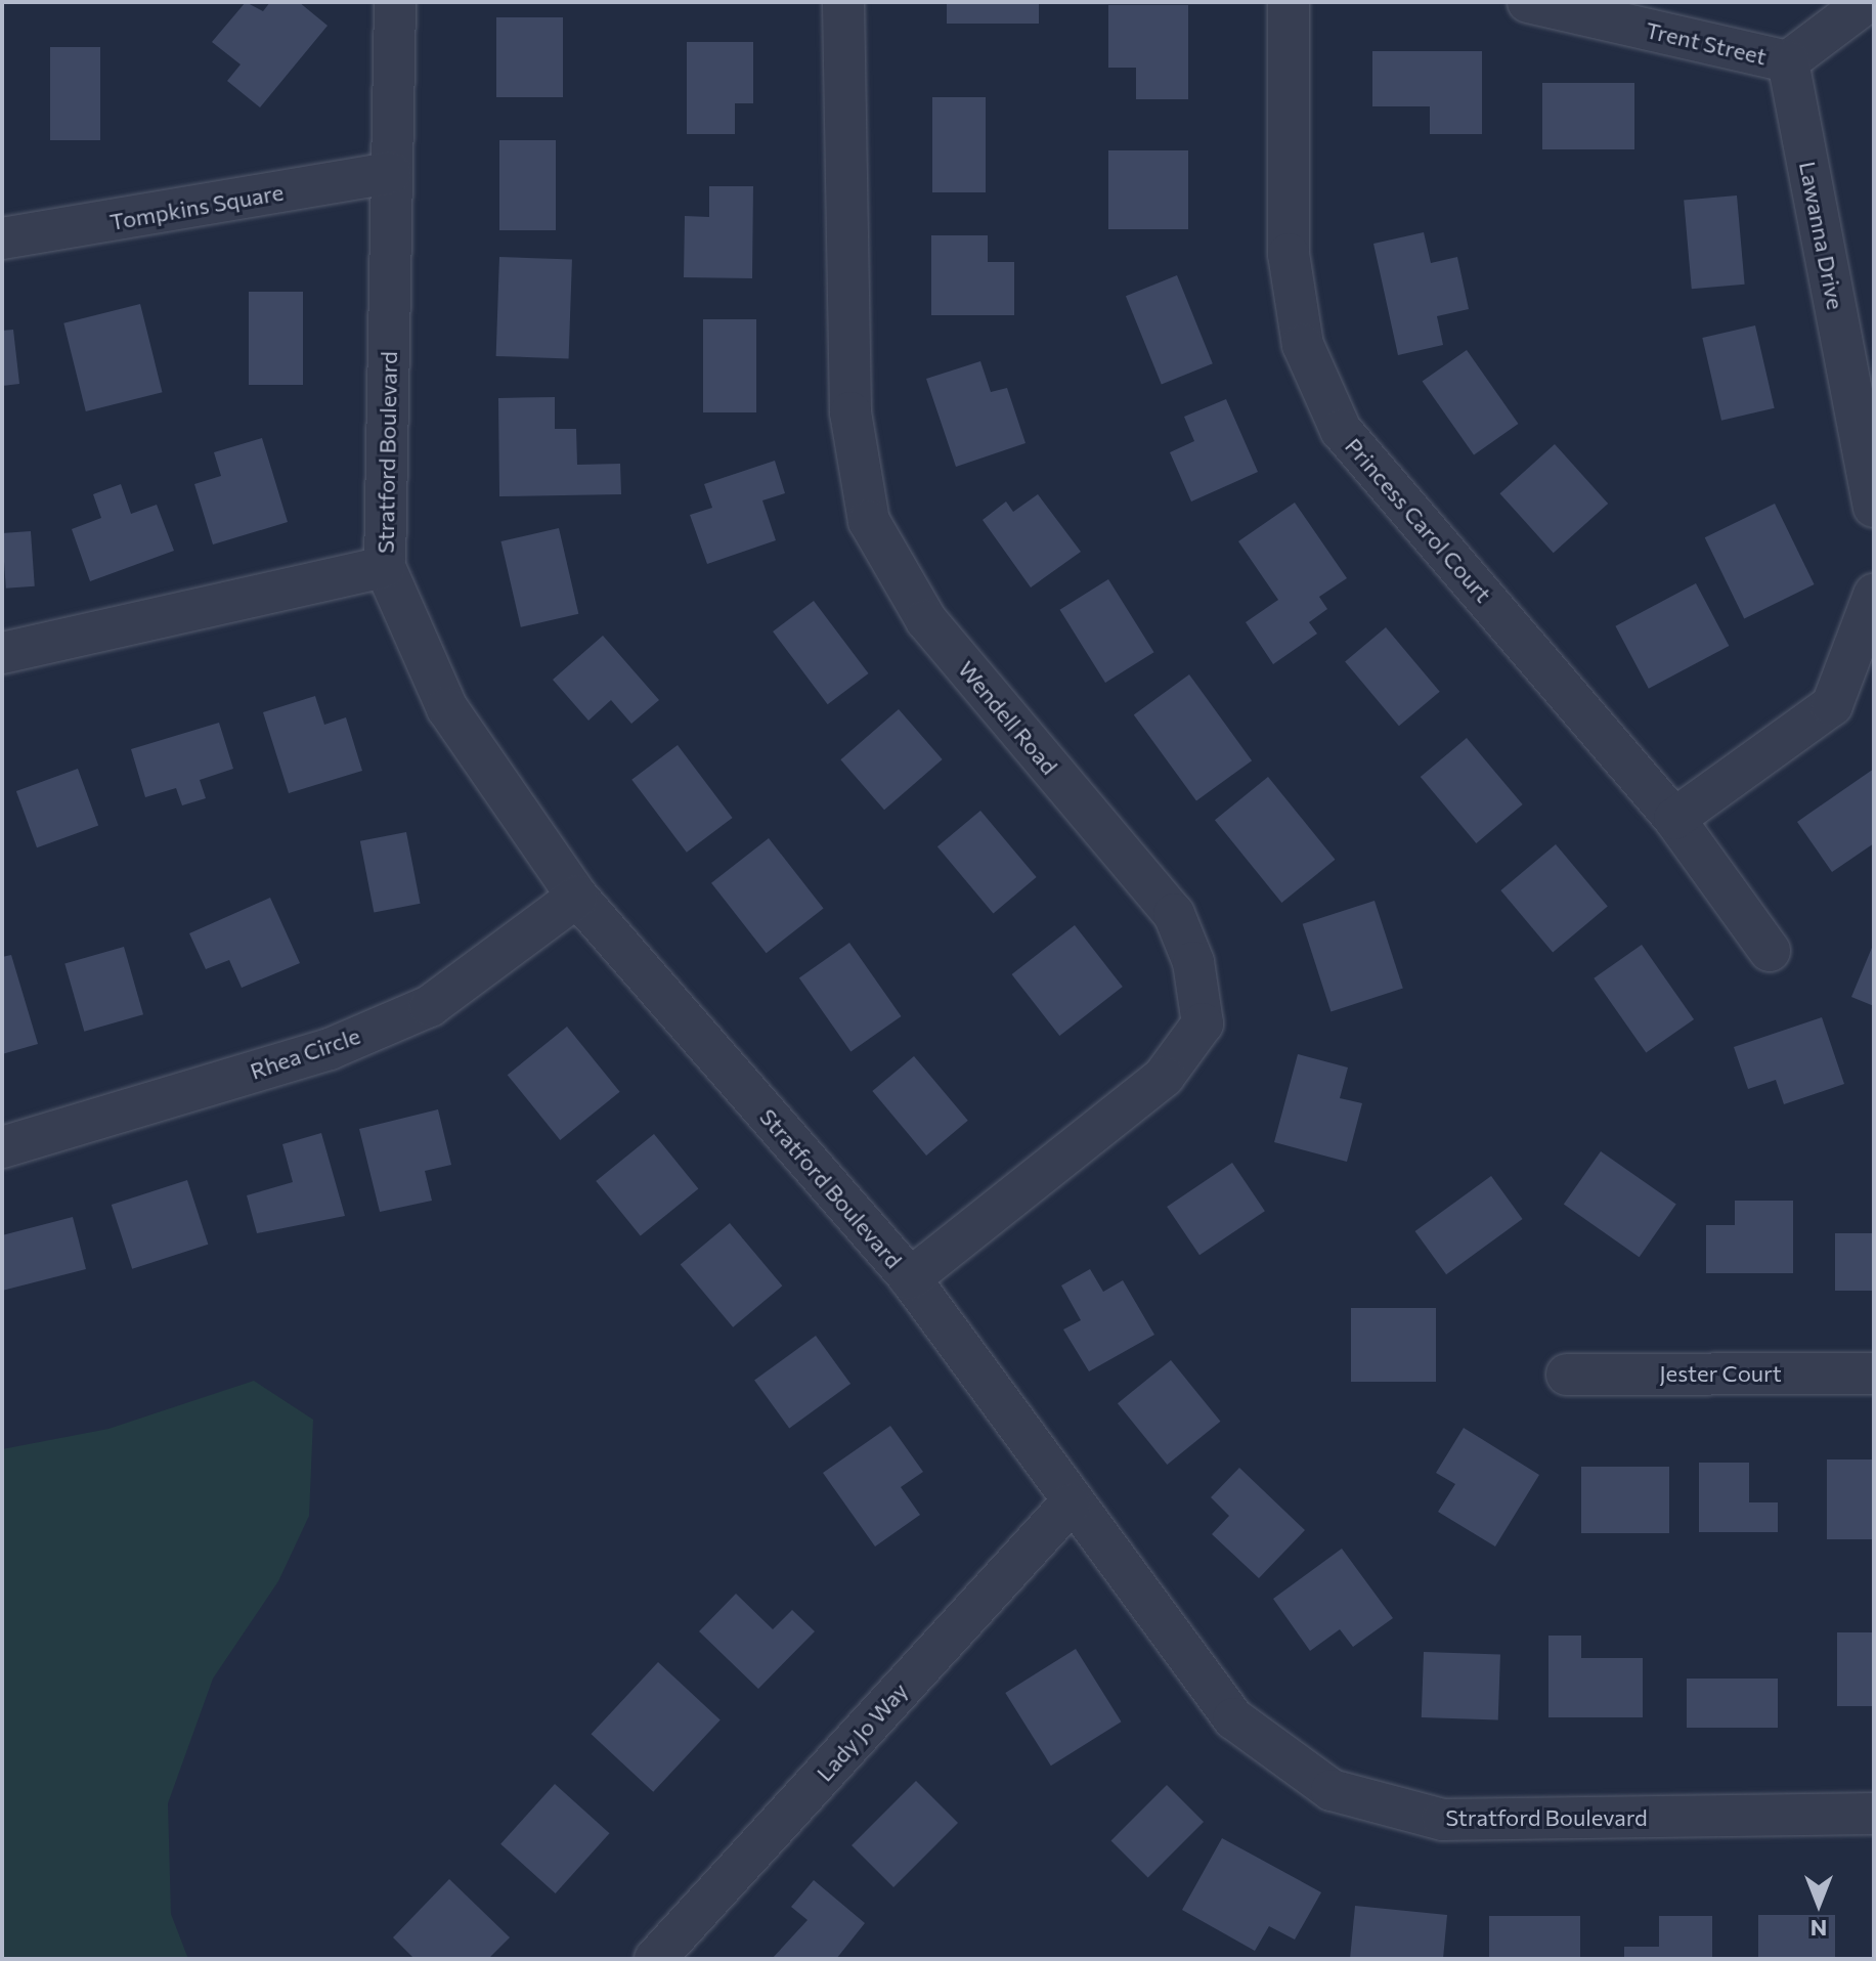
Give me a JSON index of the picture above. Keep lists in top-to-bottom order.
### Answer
{
  "streets": {
    "street": [
      "Trent Street",
      "Tompkins Square",
      "Lawanna Drive",
      "Stratford Boulevard",
      "Princess Carol Court",
      "Wendell Road",
      "Rhea Circle",
      "Jester Court",
      "Lady Jo Way"
    ]
  },
  "crossings": [
    ["Trent Street", "Lawanna Drive"],
    ["Tompkins Square", "Stratford Boulevard"],
    ["Stratford Boulevard", "Wendell Road"],
    ["Stratford Boulevard", "Rhea Circle"],
    ["Stratford Boulevard", "Lady Jo Way"]
  ],
  "north": "bottom"
}
